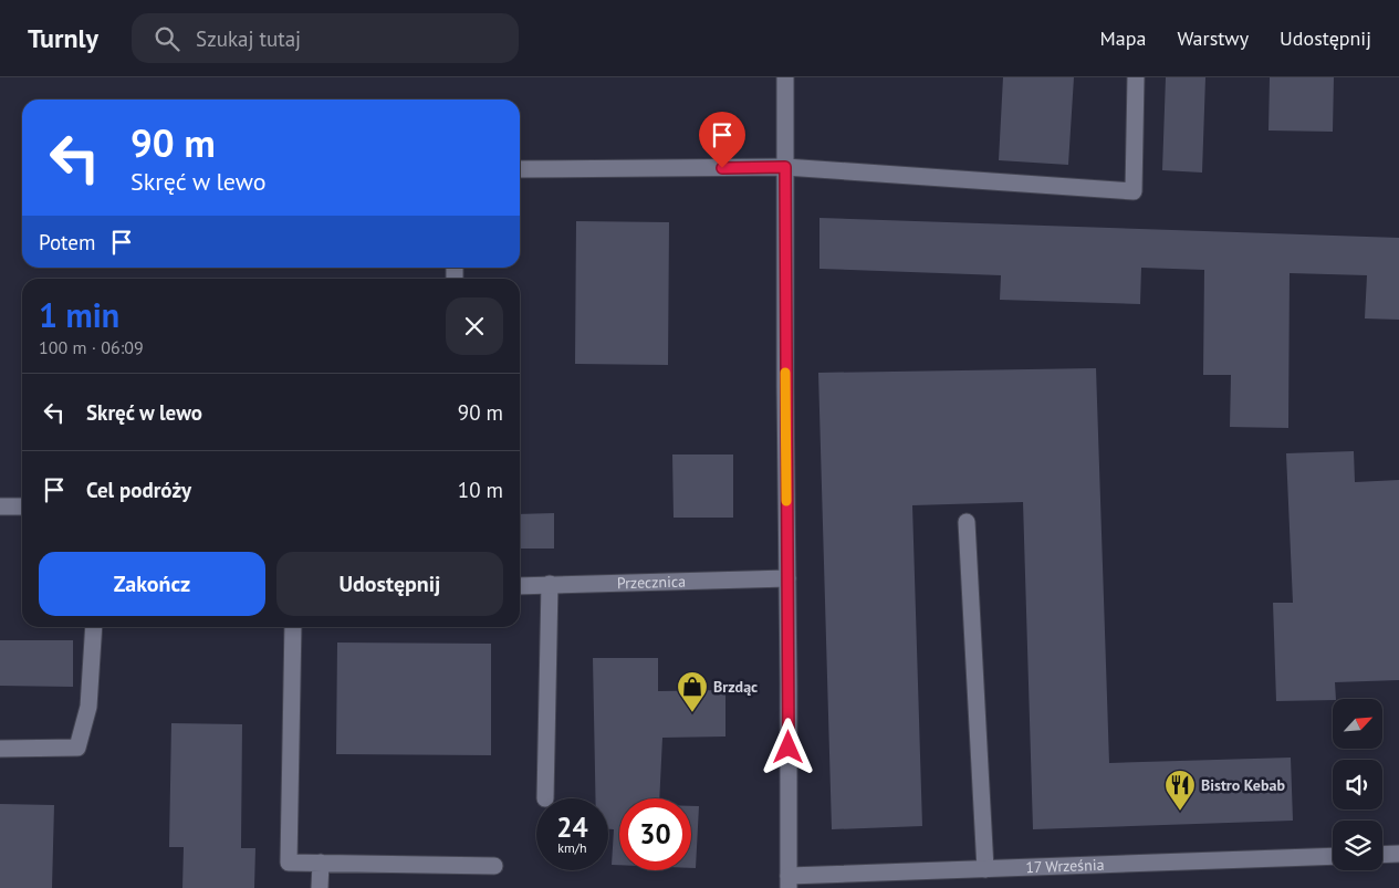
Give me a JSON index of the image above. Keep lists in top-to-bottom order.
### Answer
{
  "streets": {
    "street": ["Przecznica", "17 Września"]
  },
  "places": {
    "shop": ["Brzdąc"],
    "restaurant": ["Bistro Kebab"]
  },
  "north": "top right",
  "page": {
    "header": "Turnly",
    "search": "Szukaj tutaj",
    "nav": ["Mapa", "Warstwy", "Udostępnij"],
    "turn": ["90 m", "Skręć w lewo"],
    "then": "Potem",
    "heading": ["1 min", "100 m · 06:09"],
    "list": [
      {
        "name": "Skręć w lewo",
        "value": "90 m"
      },
      {
        "name": "Cel podróży",
        "value": "10 m"
      }
    ],
    "buttons": ["Zakończ", "Udostępnij"],
    "speed": "24 km/h",
    "limit": "30"
  }
}
